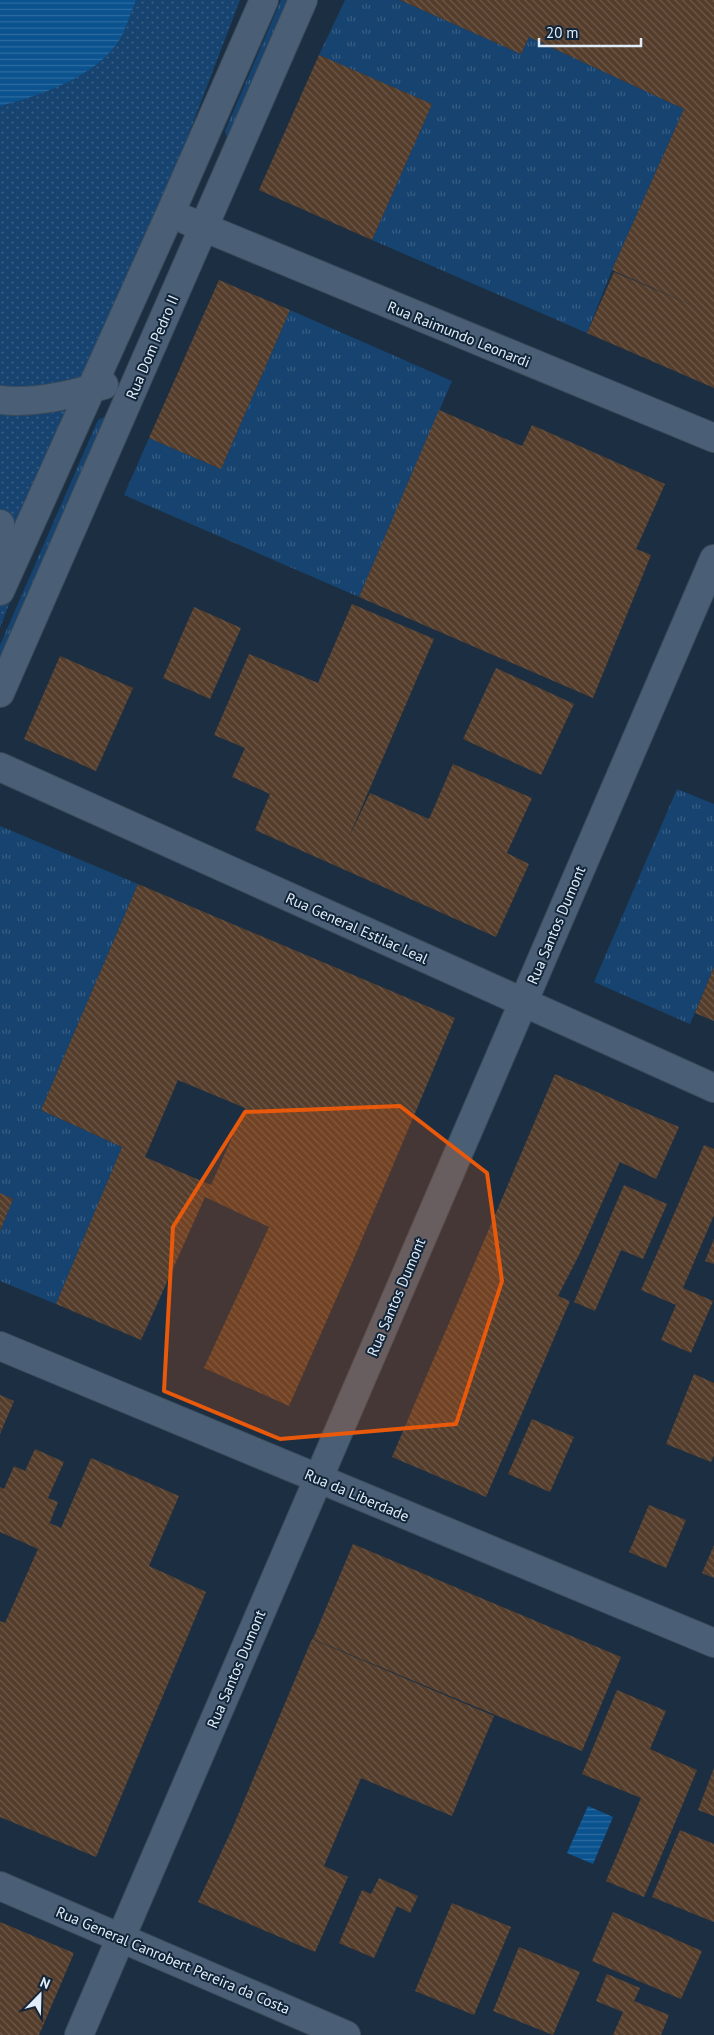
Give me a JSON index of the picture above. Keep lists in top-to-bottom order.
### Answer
{
  "streets": {
    "street": [
      "Rua Raimundo Leonardi",
      "Rua Dom Pedro II",
      "Rua Santos Dumont",
      "Rua General Estilac Leal",
      "Rua da Liberdade",
      "Rua General Canrobert Pereira da Costa"
    ]
  },
  "crossings": [
    ["Rua Raimundo Leonardi", "Rua Dom Pedro II"],
    ["Rua Santos Dumont", "Rua General Estilac Leal"],
    ["Rua Santos Dumont", "Rua da Liberdade"],
    ["Rua Santos Dumont", "Rua General Canrobert Pereira da Costa"]
  ],
  "scale_bar": "20 m",
  "north": "top right"
}
